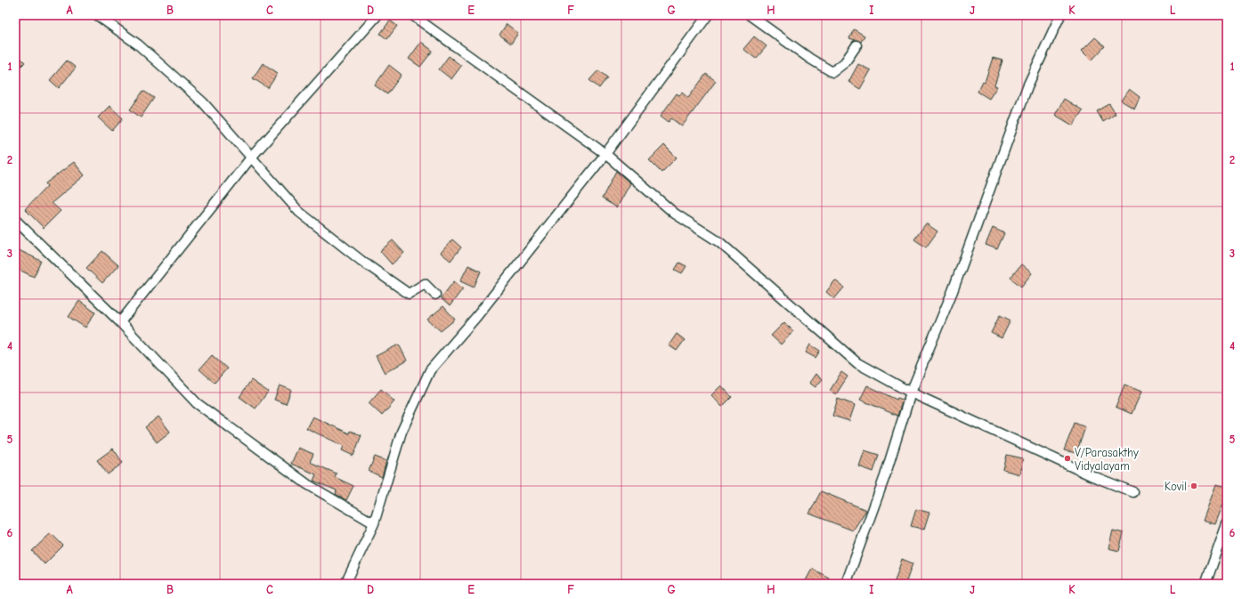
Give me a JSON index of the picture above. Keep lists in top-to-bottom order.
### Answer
{
  "places": ["V/Parasakthy Vidyalayam", "Kovil"],
  "grid": {
    "columns": [
      "A",
      "B",
      "C",
      "D",
      "E",
      "F",
      "G",
      "H",
      "I",
      "J",
      "K",
      "L"
    ],
    "rows": [
      "1",
      "2",
      "3",
      "4",
      "5",
      "6"
    ]
  }
}
